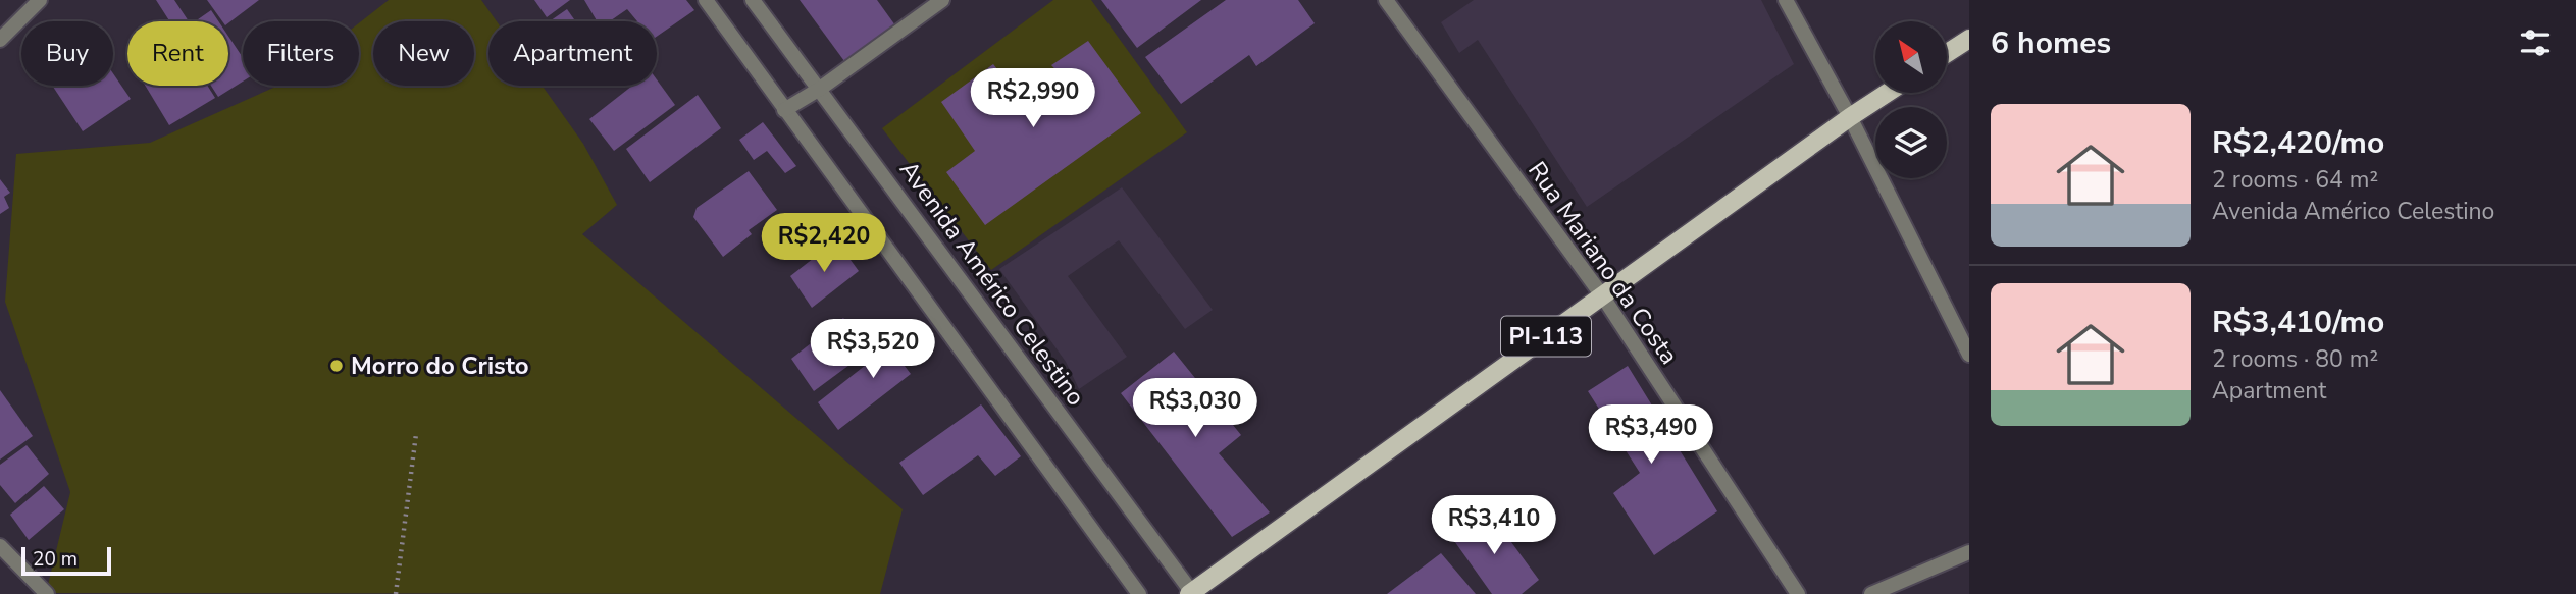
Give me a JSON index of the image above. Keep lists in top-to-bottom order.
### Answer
{
  "streets": {
    "main road": ["PI-113"],
    "street": ["Rua Mariano da Costa", "Avenida Américo Celestino"]
  },
  "crossings": [
    ["Rua Mariano da Costa", "PI-113"],
    ["Avenida Américo Celestino", "PI-113"]
  ],
  "places": ["Morro do Cristo"],
  "scale_bar": "20 m",
  "north": "top left",
  "page": {
    "heading": "6 homes",
    "chip": [
      "Buy",
      "Rent",
      "Filters",
      "New",
      "Apartment"
    ],
    "price": [
      "R$2,990",
      "R$2,420",
      "R$3,520",
      "R$3,030",
      "R$3,490",
      "R$3,410"
    ],
    "list": [
      {
        "name": "R$2,420/mo",
        "note": "2 rooms · 64 m² · Avenida Américo Celestino"
      },
      {
        "name": "R$3,410/mo",
        "note": "2 rooms · 80 m² · Apartment"
      }
    ],
    "scale": "20 m"
  }
}
